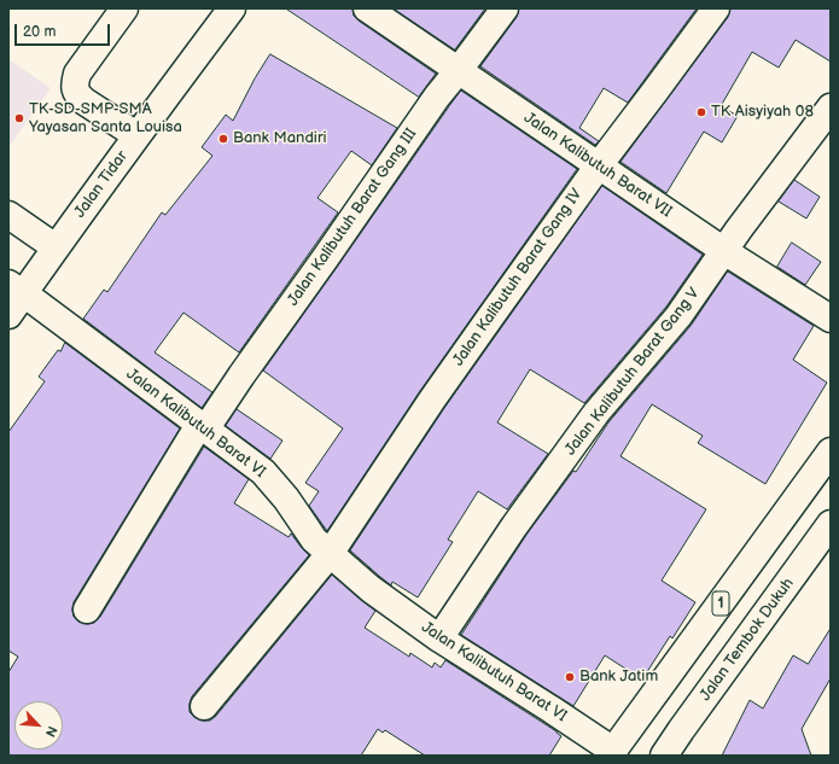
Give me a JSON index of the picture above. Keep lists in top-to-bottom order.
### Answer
{
  "streets": {
    "main road": [
      "Jalan Kalibutuh Barat VII",
      "Jalan Tidar",
      "Jalan Kalibutuh Barat Gang III",
      "Jalan Kalibutuh Barat Gang IV",
      "Jalan Kalibutuh Barat Gang V",
      "Jalan Kalibutuh Barat VI",
      "1",
      "Jalan Tembok Dukuh"
    ]
  },
  "crossings": [
    ["Jalan Kalibutuh Barat VII", "Jalan Kalibutuh Barat Gang III"],
    ["Jalan Kalibutuh Barat VII", "Jalan Kalibutuh Barat Gang IV"],
    ["Jalan Kalibutuh Barat VII", "Jalan Kalibutuh Barat Gang V"],
    ["Jalan Tidar", "Jalan Kalibutuh Barat VI"],
    ["Jalan Kalibutuh Barat Gang III", "Jalan Kalibutuh Barat VI"],
    ["Jalan Kalibutuh Barat Gang IV", "Jalan Kalibutuh Barat VI"],
    ["Jalan Kalibutuh Barat Gang V", "Jalan Kalibutuh Barat VI"],
    ["Jalan Kalibutuh Barat VI", "1"]
  ],
  "places": [
    "TK Aisyiyah 08",
    "TK-SD-SMP-SMA Yayasan Santa Louisa",
    "Bank Mandiri",
    "Bank Jatim"
  ],
  "scale_bar": "20 m",
  "north": "bottom right"
}
